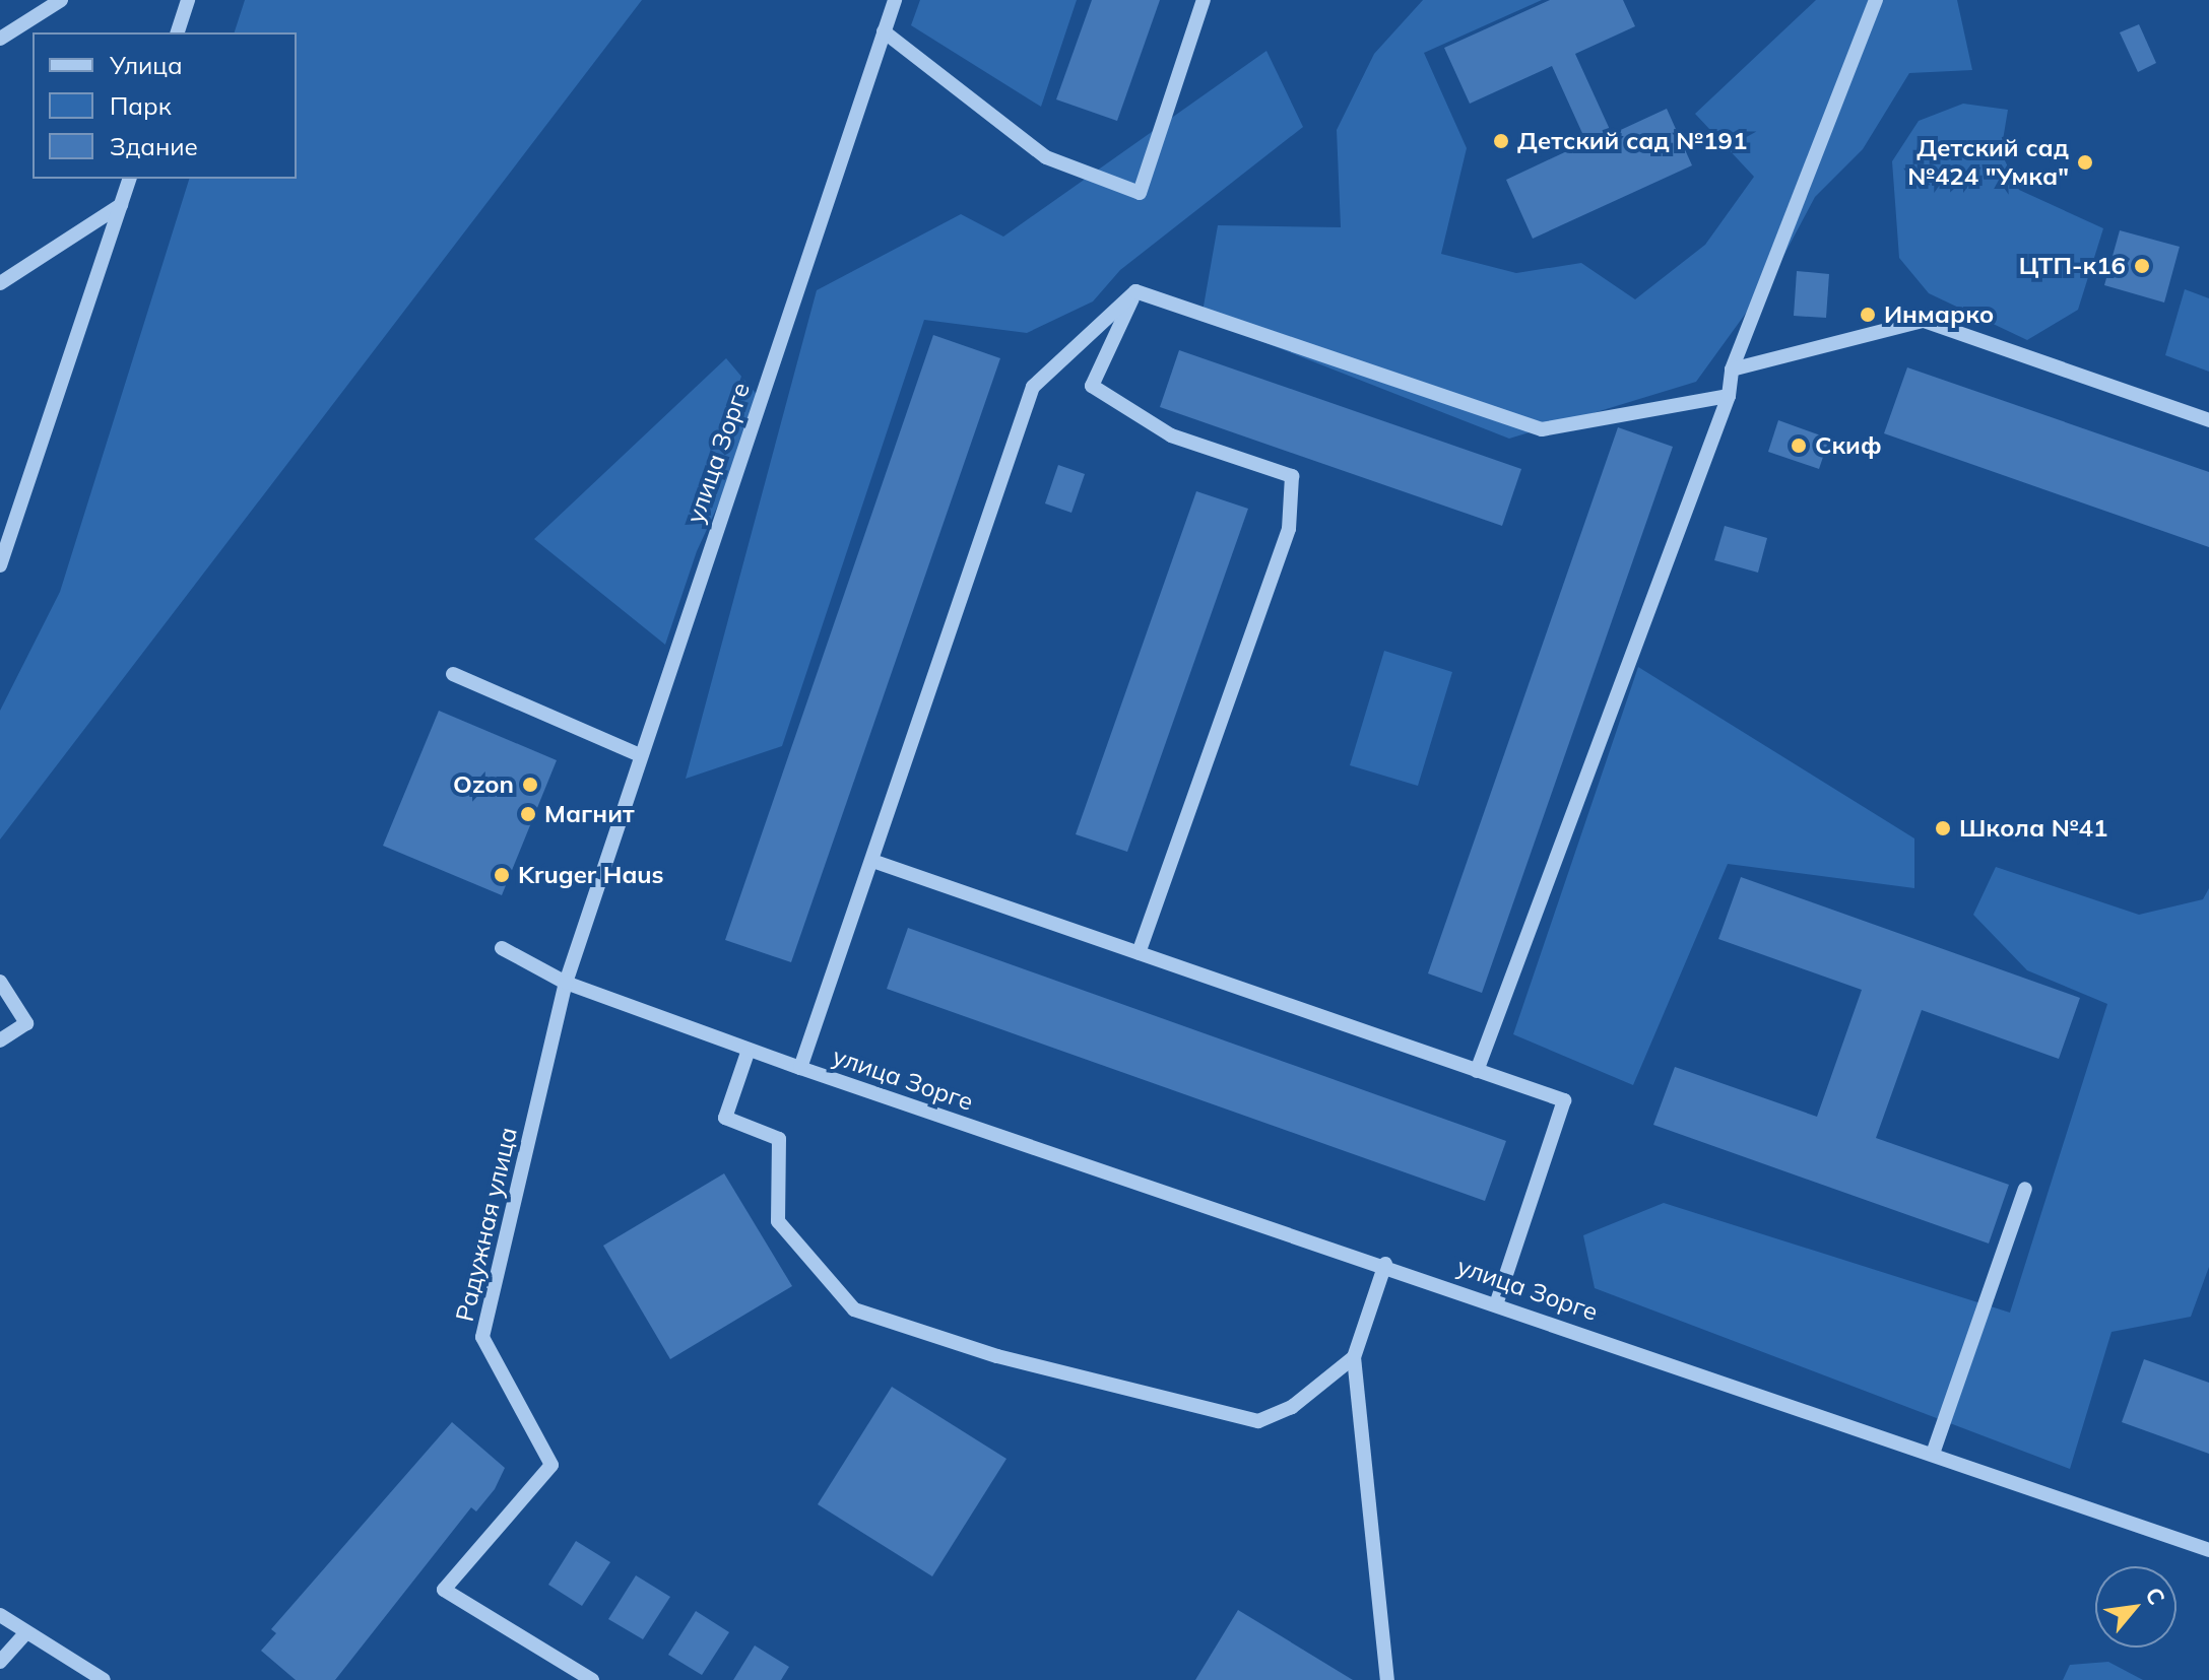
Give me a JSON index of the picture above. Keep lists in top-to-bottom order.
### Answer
{
  "streets": {
    "street": ["улица Зорге", "Радужная улица"]
  },
  "crossings": [
    ["улица Зорге", "Радужная улица"]
  ],
  "places": [
    "Детский сад №191",
    "Детский сад №424 \"Умка\"",
    "ЦТП-к16",
    "Инмарко",
    "Скиф",
    "Ozon",
    "Магнит",
    "Школа №41",
    "Kruger Haus"
  ],
  "legend": ["Улица", "Парк", "Здание"],
  "north": "top right"
}
